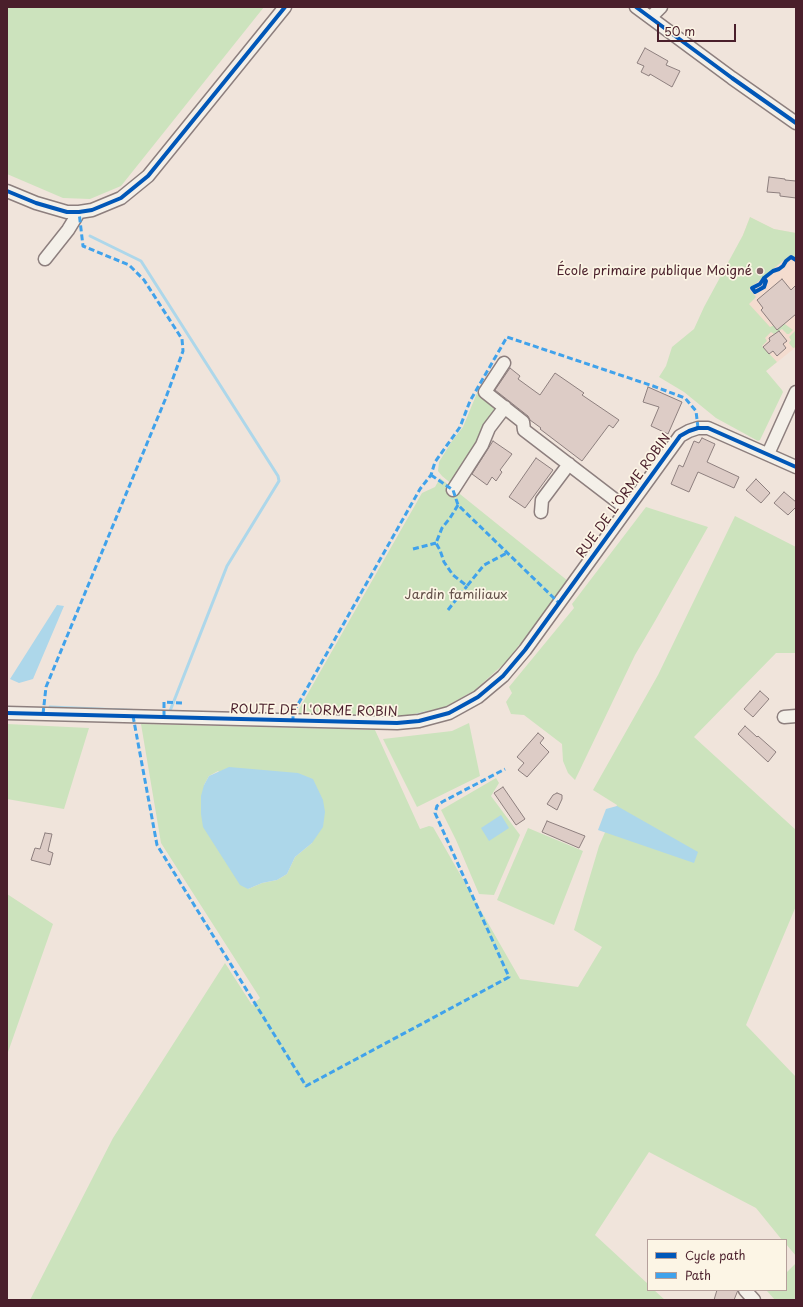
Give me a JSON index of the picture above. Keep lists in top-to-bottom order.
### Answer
{
  "streets": {
    "street": ["RUE DE L'ORME ROBIN", "ROUTE DE L'ORME ROBIN"]
  },
  "crossings": [
    ["RUE DE L'ORME ROBIN", "ROUTE DE L'ORME ROBIN"]
  ],
  "parks": ["Jardin familiaux"],
  "places": ["École primaire publique Moigné"],
  "legend": ["Cycle path", "Path"],
  "scale_bar": "50 m"
}
